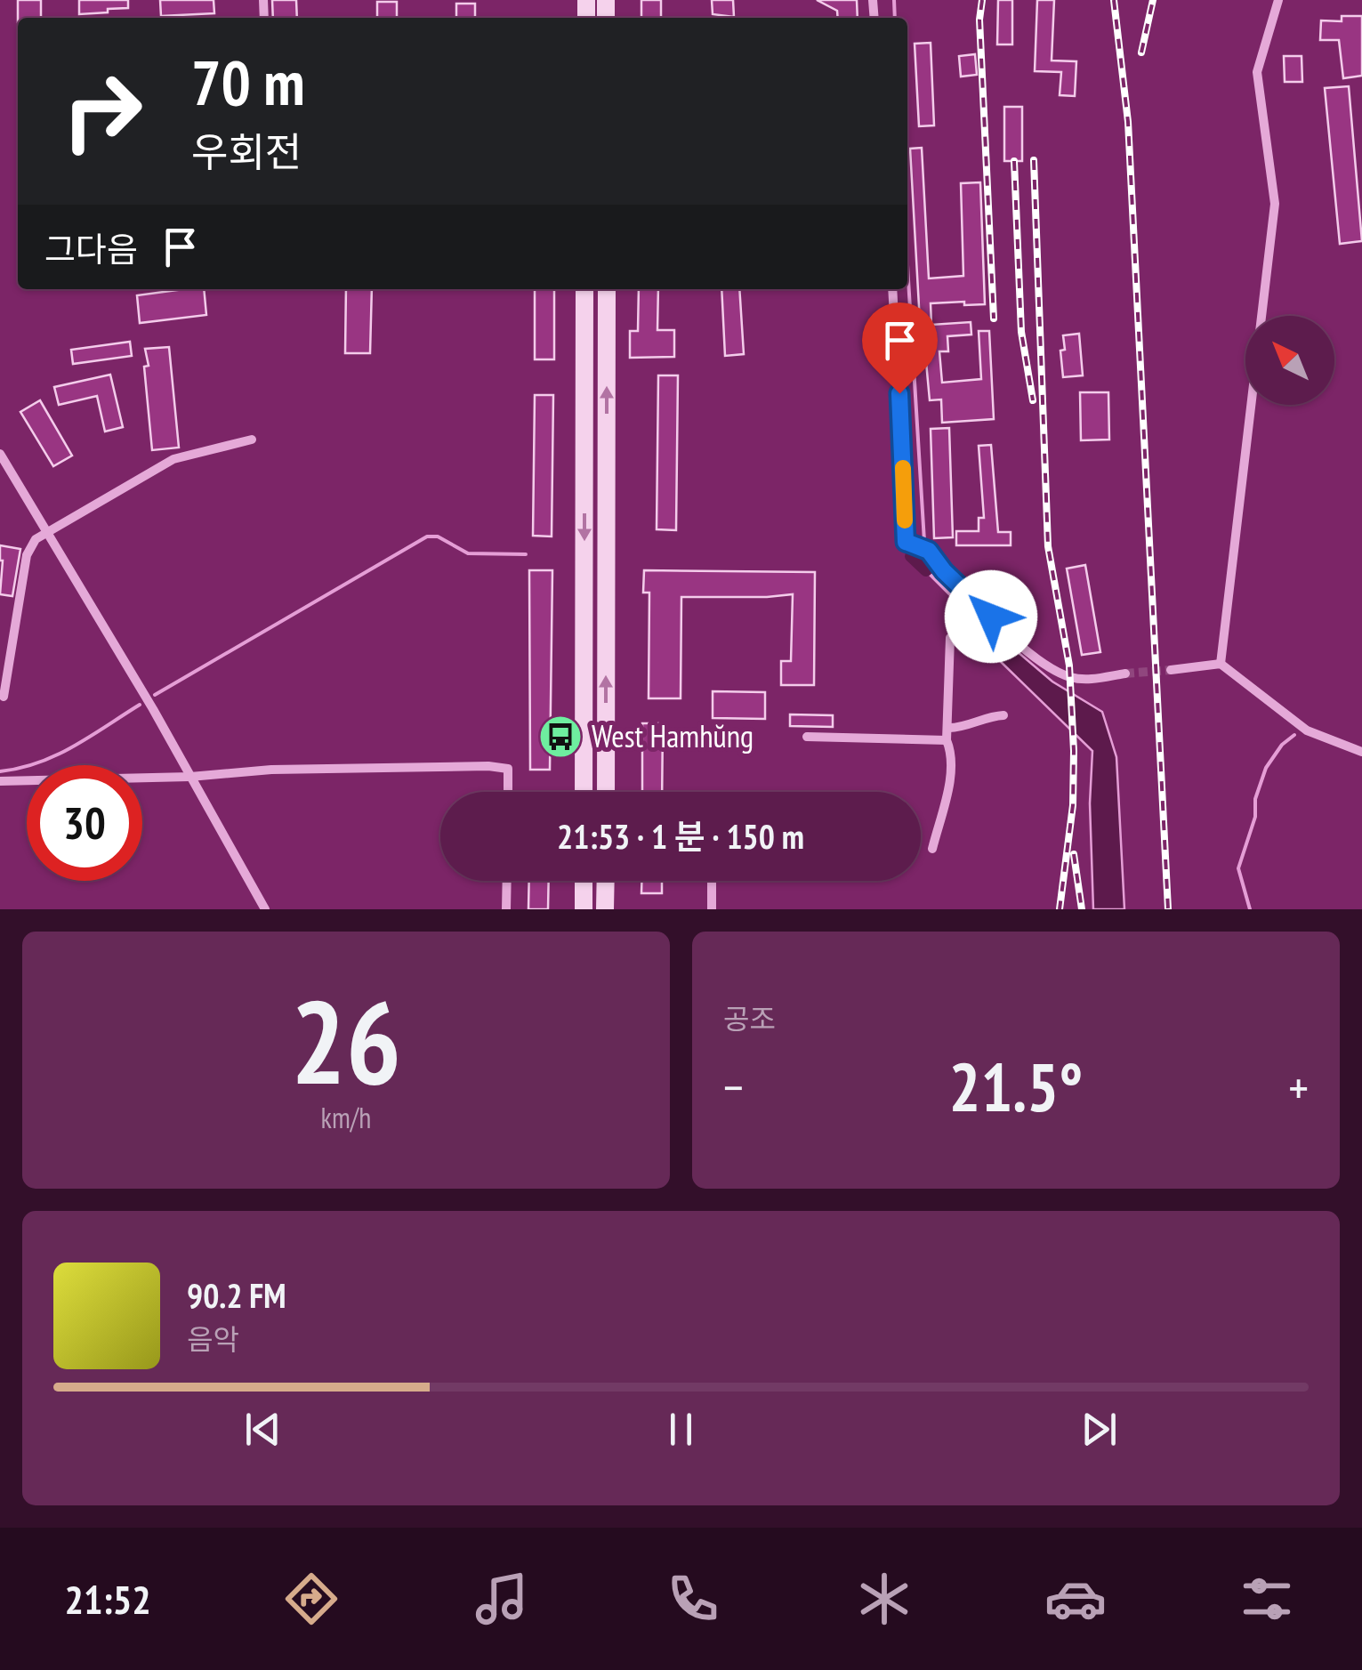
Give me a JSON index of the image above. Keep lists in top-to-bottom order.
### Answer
{
  "places": {
    "bus stop": ["West Hamhŭng"]
  },
  "north": "top left",
  "page": {
    "turn": ["70 m", "우회전"],
    "then": "그다음",
    "limit": "30",
    "trip": "21:53 · 1 분 · 150 m",
    "tile": [
      ["26", "km/h"],
      "공조"
    ],
    "heat": ["−", "21.5°", "+"],
    "song": ["90.2 FM", "음악"],
    "tabs": "21:52"
  }
}
